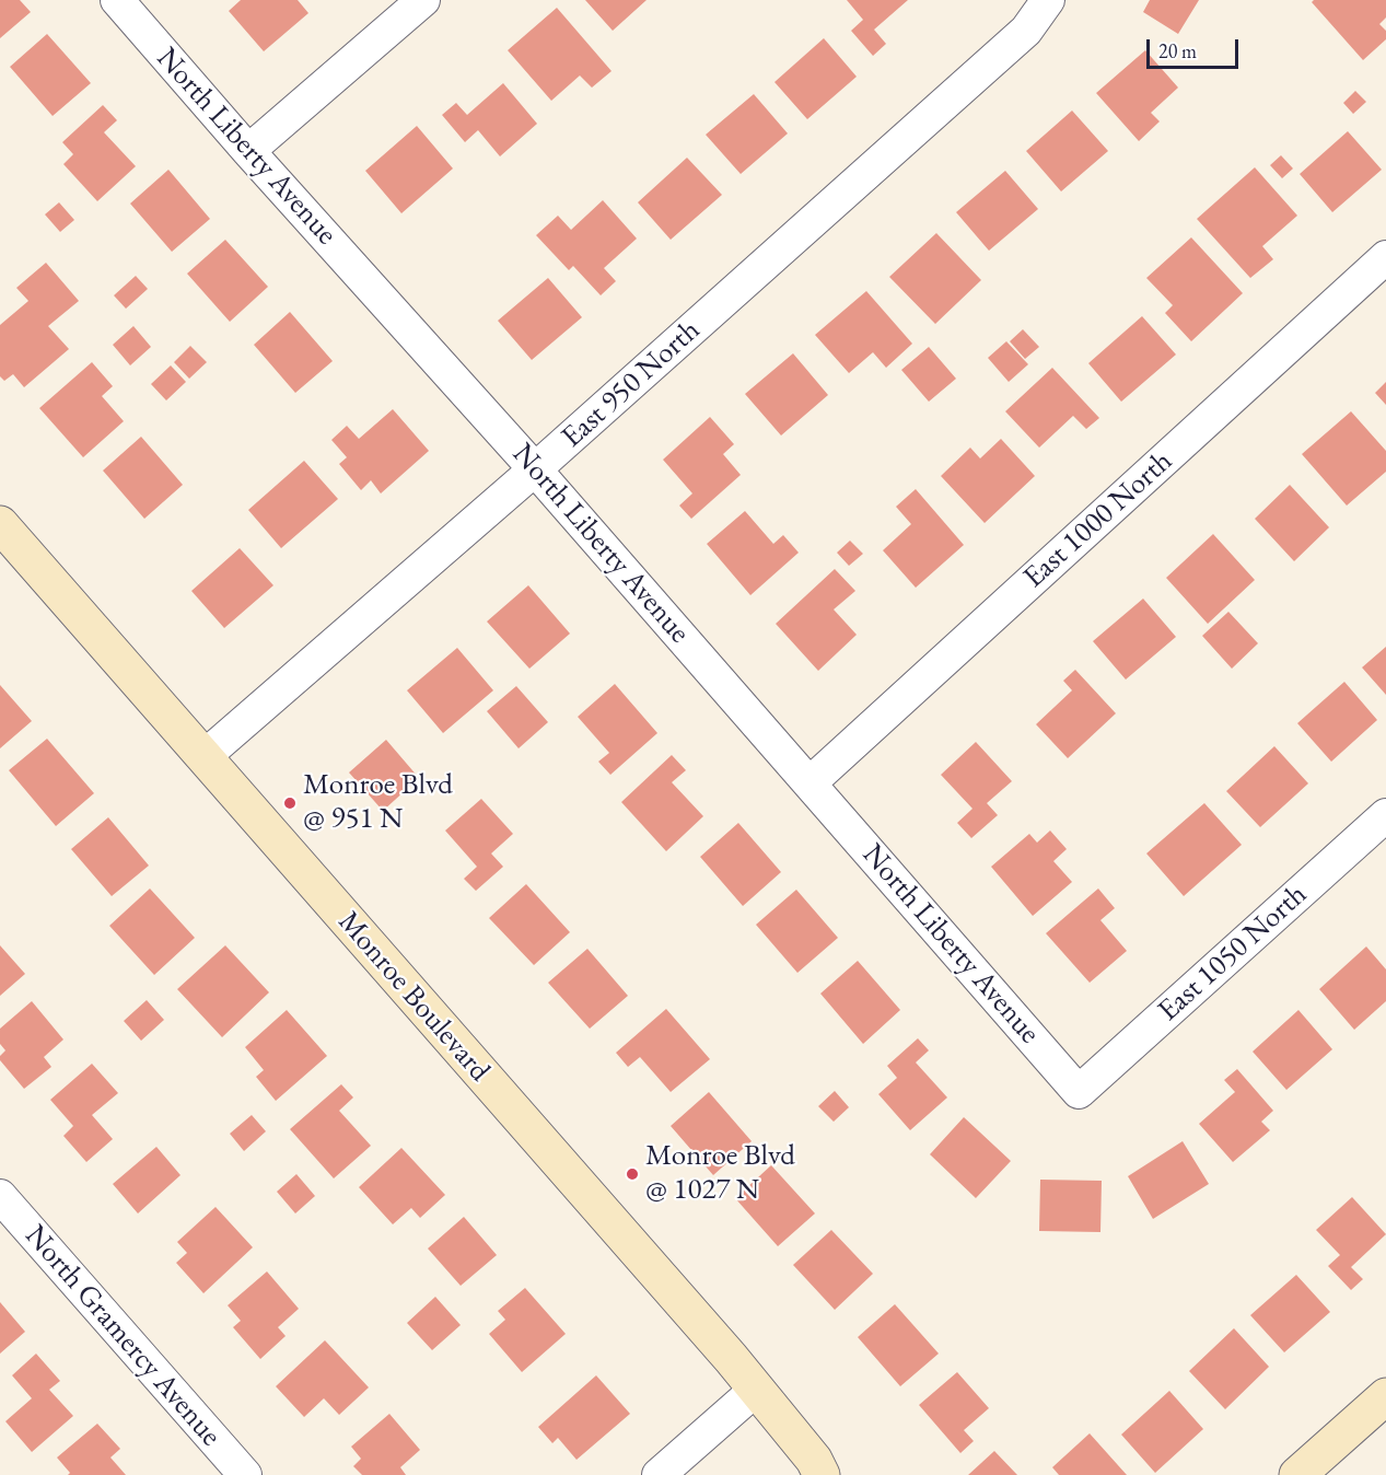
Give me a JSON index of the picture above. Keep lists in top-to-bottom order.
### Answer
{
  "streets": {
    "street": [
      "North Liberty Avenue",
      "East 950 North",
      "East 1000 North",
      "East 1050 North",
      "Monroe Boulevard",
      "North Gramercy Avenue"
    ]
  },
  "crossings": [
    ["North Liberty Avenue", "East 950 North"],
    ["North Liberty Avenue", "East 1000 North"],
    ["North Liberty Avenue", "East 1050 North"],
    ["East 950 North", "Monroe Boulevard"]
  ],
  "places": ["Monroe Blvd @ 951 N", "Monroe Blvd @ 1027 N"],
  "scale_bar": "20 m"
}
